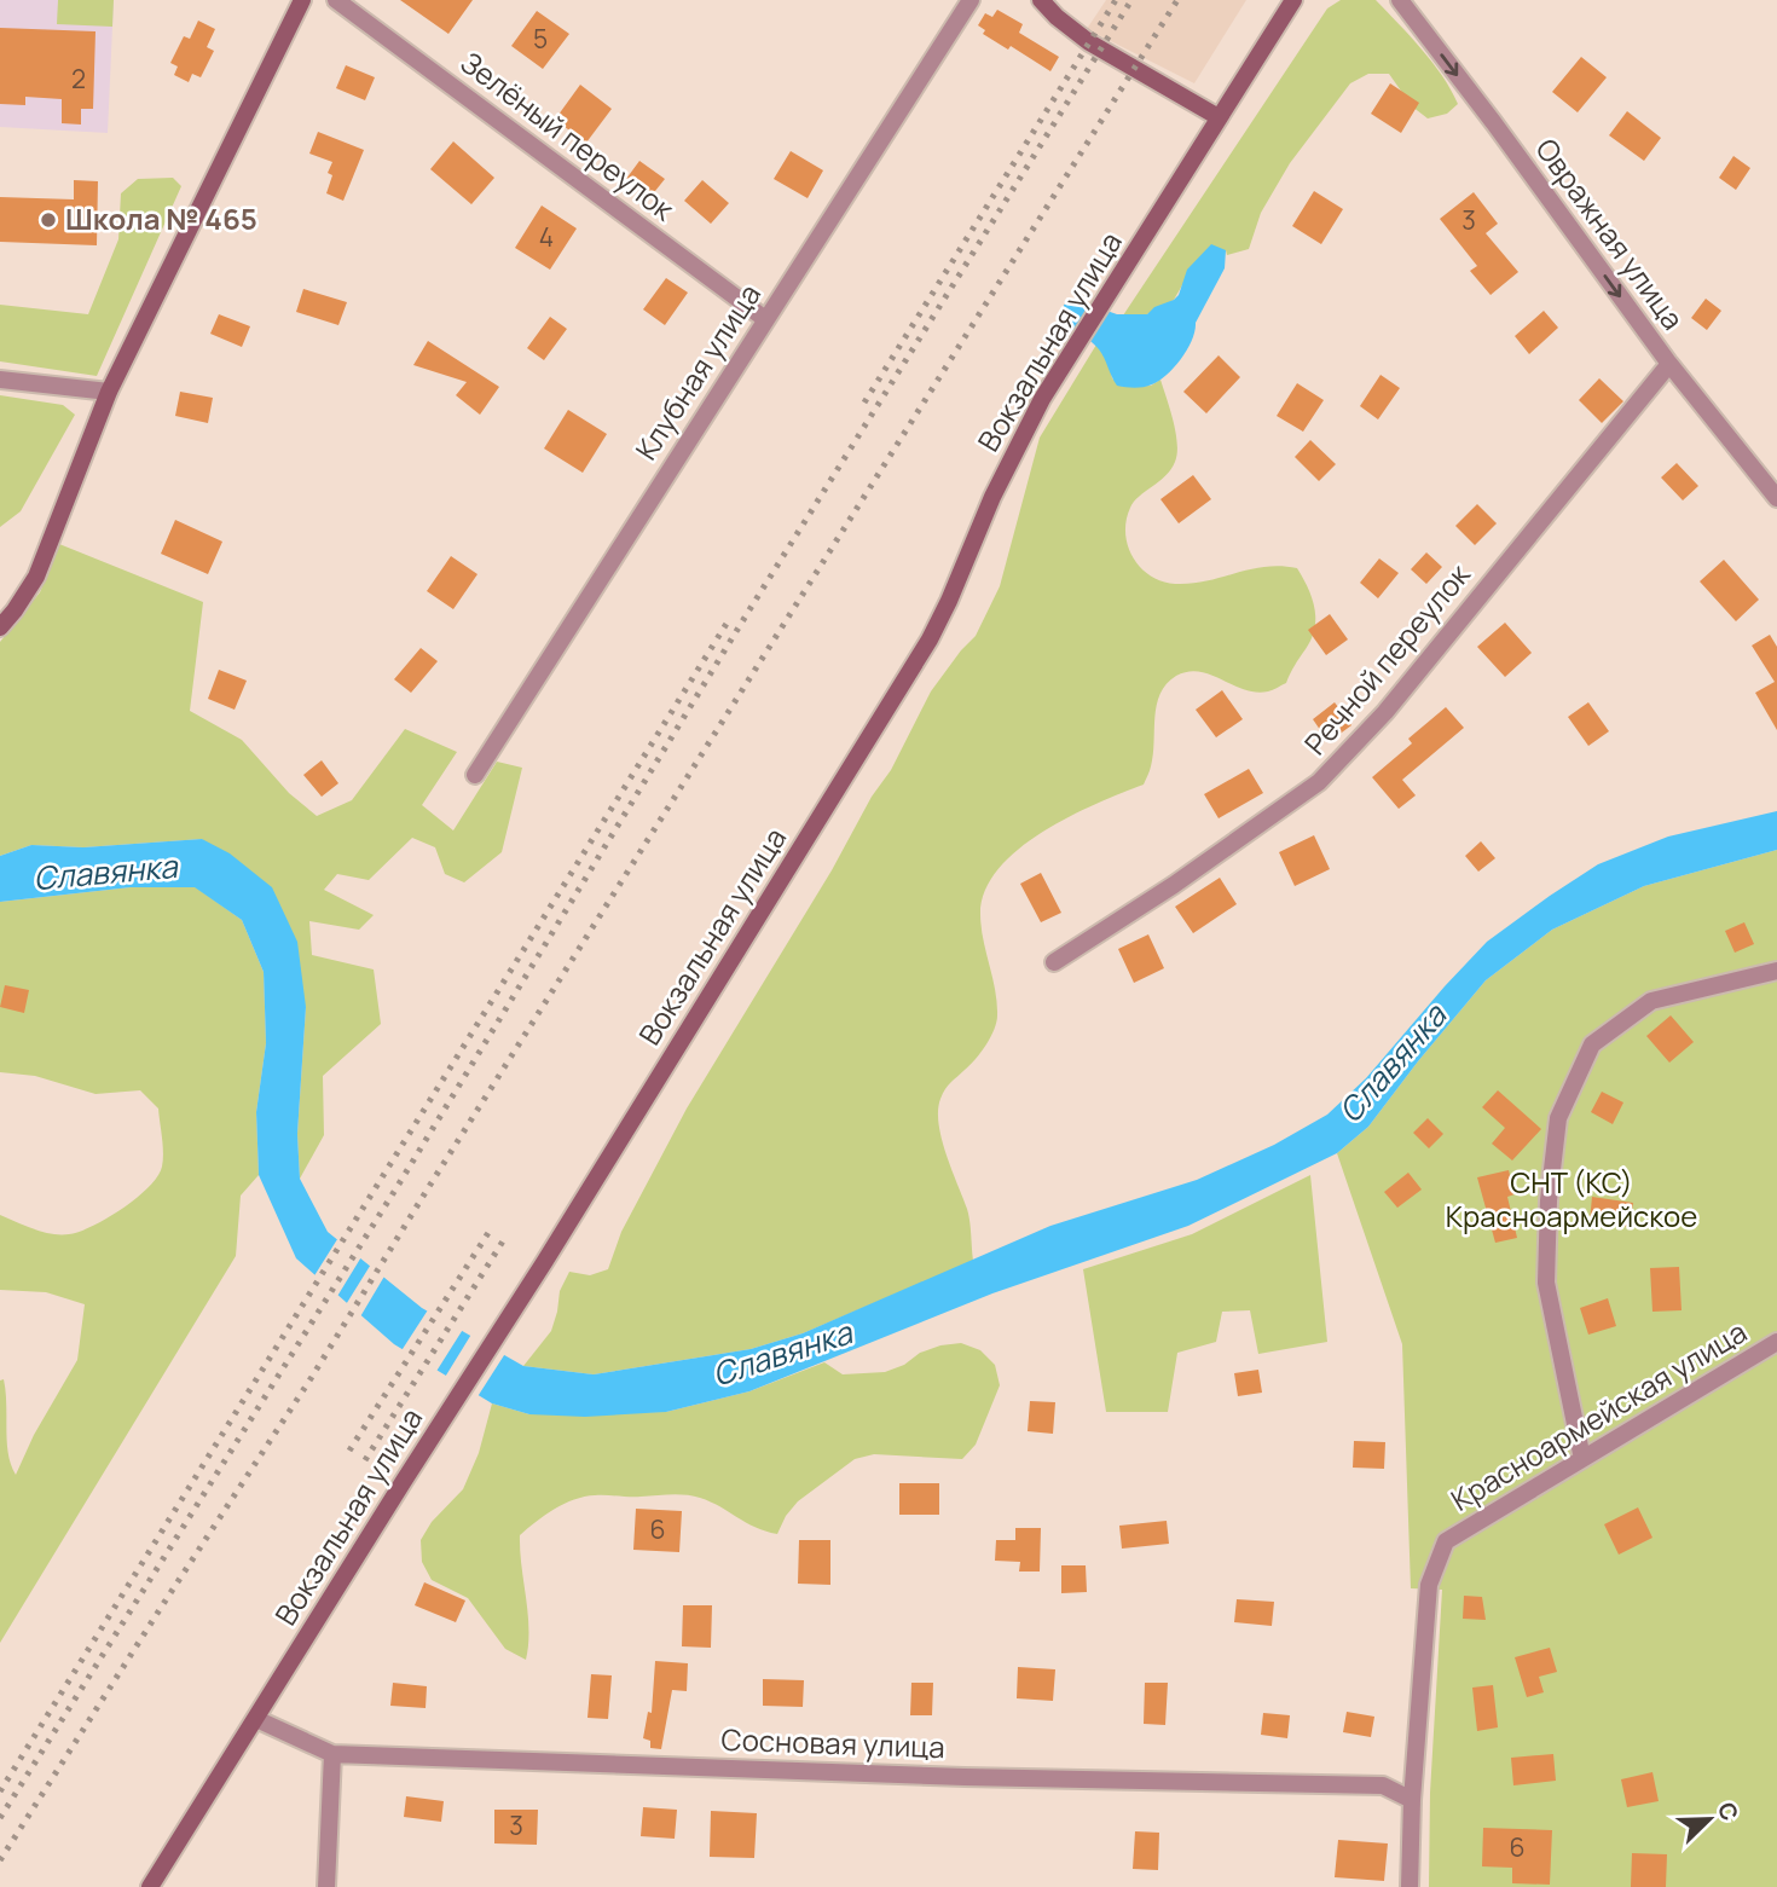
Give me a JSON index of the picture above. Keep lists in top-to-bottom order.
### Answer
{
  "streets": {
    "street": [
      "Зелёный переулок",
      "Овражная улица",
      "Вокзальная улица",
      "Клубная улица",
      "Речной переулок",
      "Красноармейская улица",
      "Сосновая улица"
    ]
  },
  "crossings": [
    ["Зелёный переулок", "Клубная улица"],
    ["Овражная улица", "Речной переулок"],
    ["Вокзальная улица", "Сосновая улица"],
    ["Красноармейская улица", "Сосновая улица"]
  ],
  "one_way": ["Овражная улица"],
  "water": ["Славянка"],
  "parks": ["СНТ (КС) Красноармейское"],
  "places": ["Школа № 465"],
  "house_numbers": [
    "5",
    "2",
    "3",
    "4",
    "6",
    "3",
    "6"
  ],
  "north": "top right"
}
